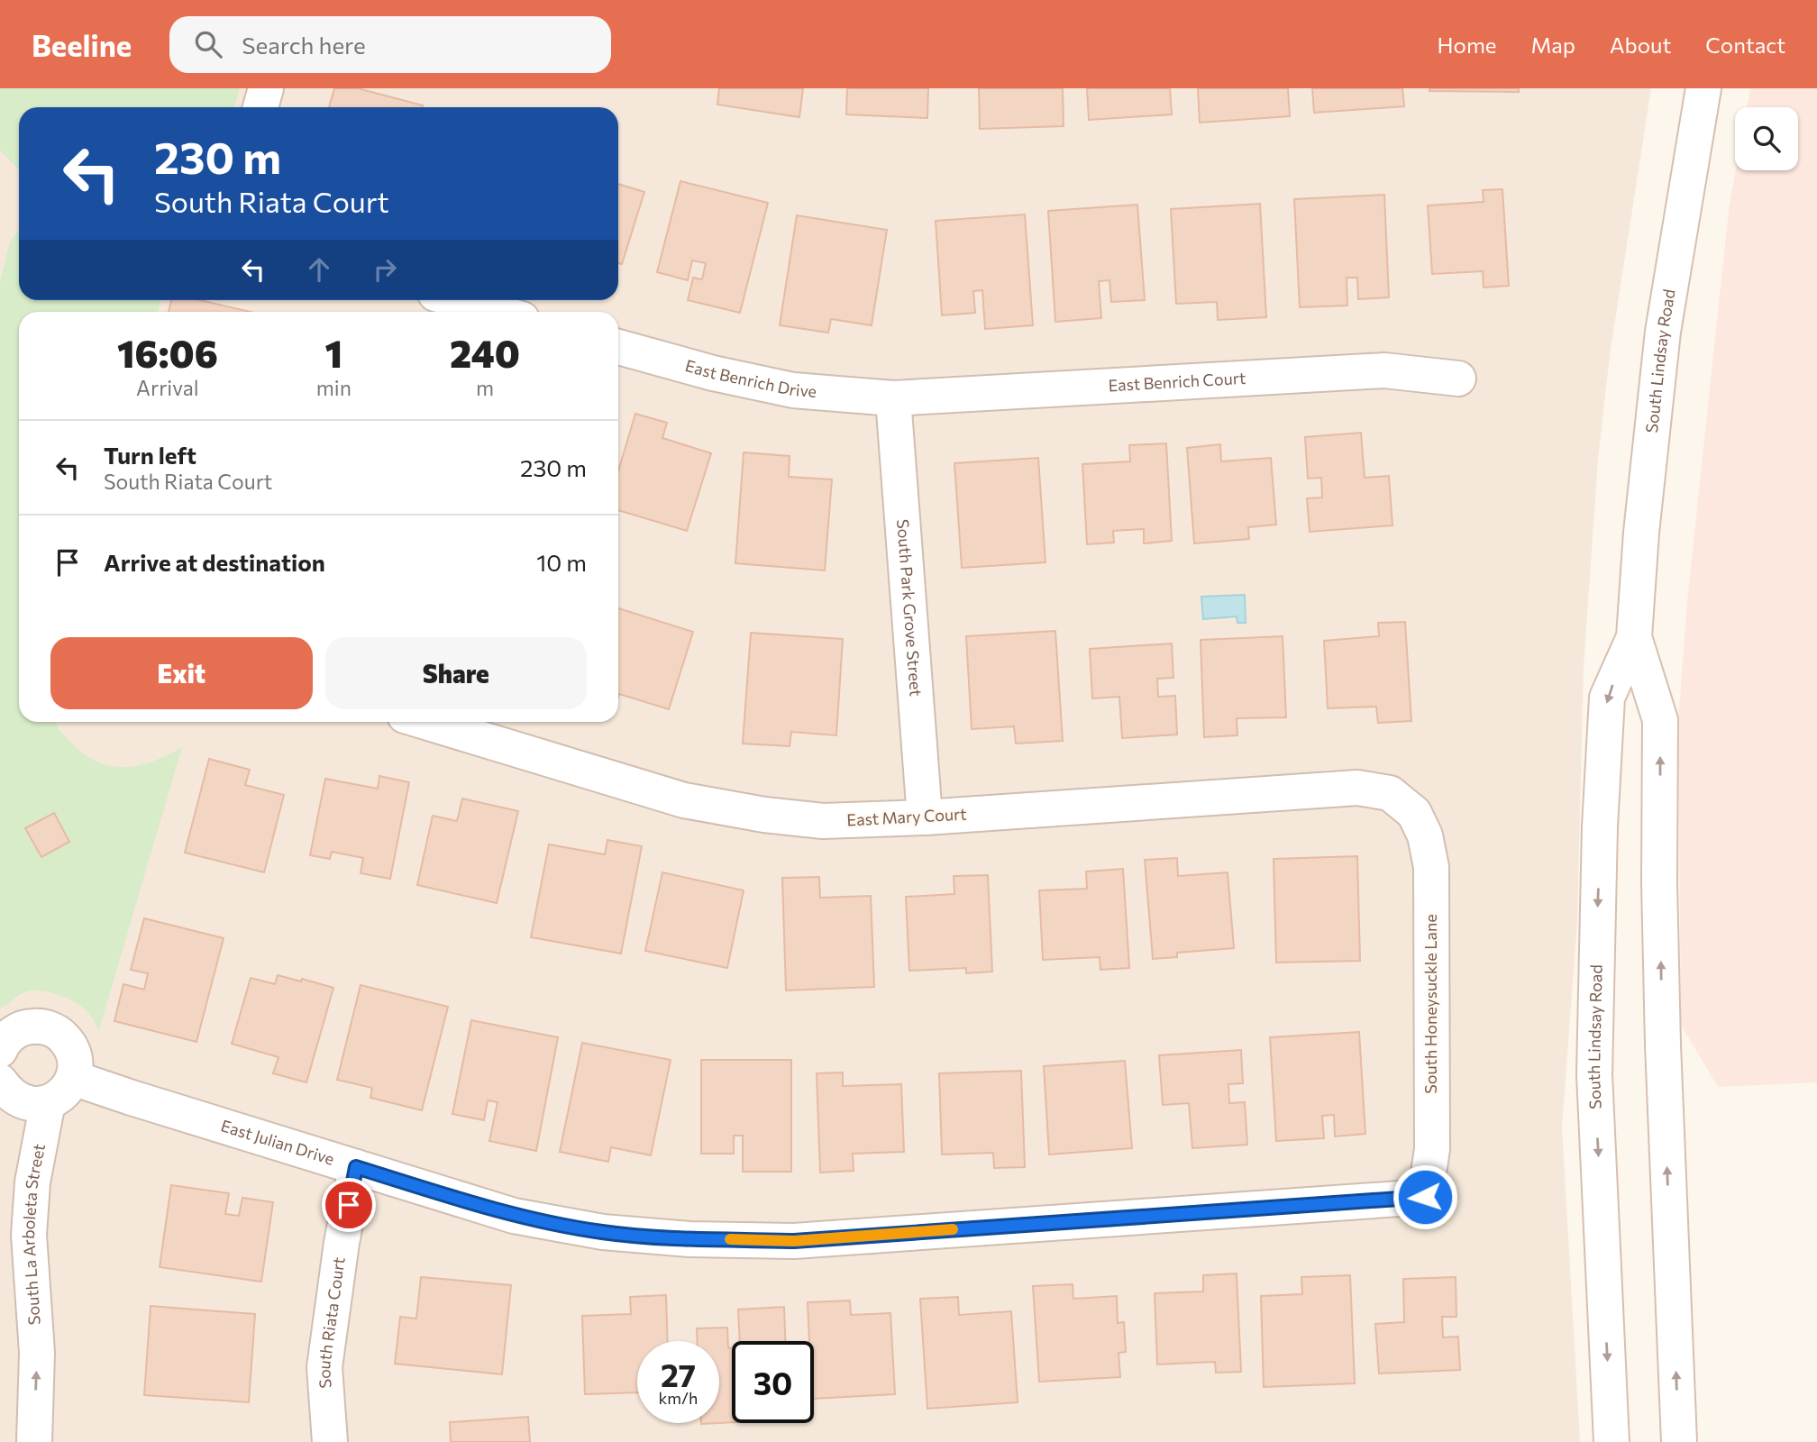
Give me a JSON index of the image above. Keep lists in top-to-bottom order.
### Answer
{
  "streets": {
    "street": [
      "South Lindsay Road",
      "East Benrich Drive",
      "East Benrich Court",
      "South Park Grove Street",
      "East Mary Court",
      "South Honeysuckle Lane",
      "East Julian Drive",
      "South La Arboleta Street",
      "South Riata Court"
    ]
  },
  "crossings": [
    ["East Benrich Drive", "East Benrich Court"],
    ["East Benrich Drive", "South Park Grove Street"],
    ["East Benrich Court", "South Park Grove Street"],
    ["South Park Grove Street", "East Mary Court"],
    ["East Mary Court", "South Honeysuckle Lane"],
    ["South Honeysuckle Lane", "East Julian Drive"],
    ["East Julian Drive", "South Riata Court"]
  ],
  "one_way": ["South La Arboleta Street"],
  "page": {
    "header": "Beeline",
    "search": "Search here",
    "nav": [
      "Home",
      "Map",
      "About",
      "Contact"
    ],
    "turn": ["230 m", "South Riata Court"],
    "eta": [
      "16:06",
      "Arrival",
      "1",
      "min",
      "240",
      "m"
    ],
    "list": [
      {
        "name": "Turn left",
        "note": "South Riata Court",
        "value": "230 m"
      },
      {
        "name": "Arrive at destination",
        "value": "10 m"
      }
    ],
    "buttons": ["Exit", "Share"],
    "speed": "27 km/h",
    "limit": "30"
  }
}
